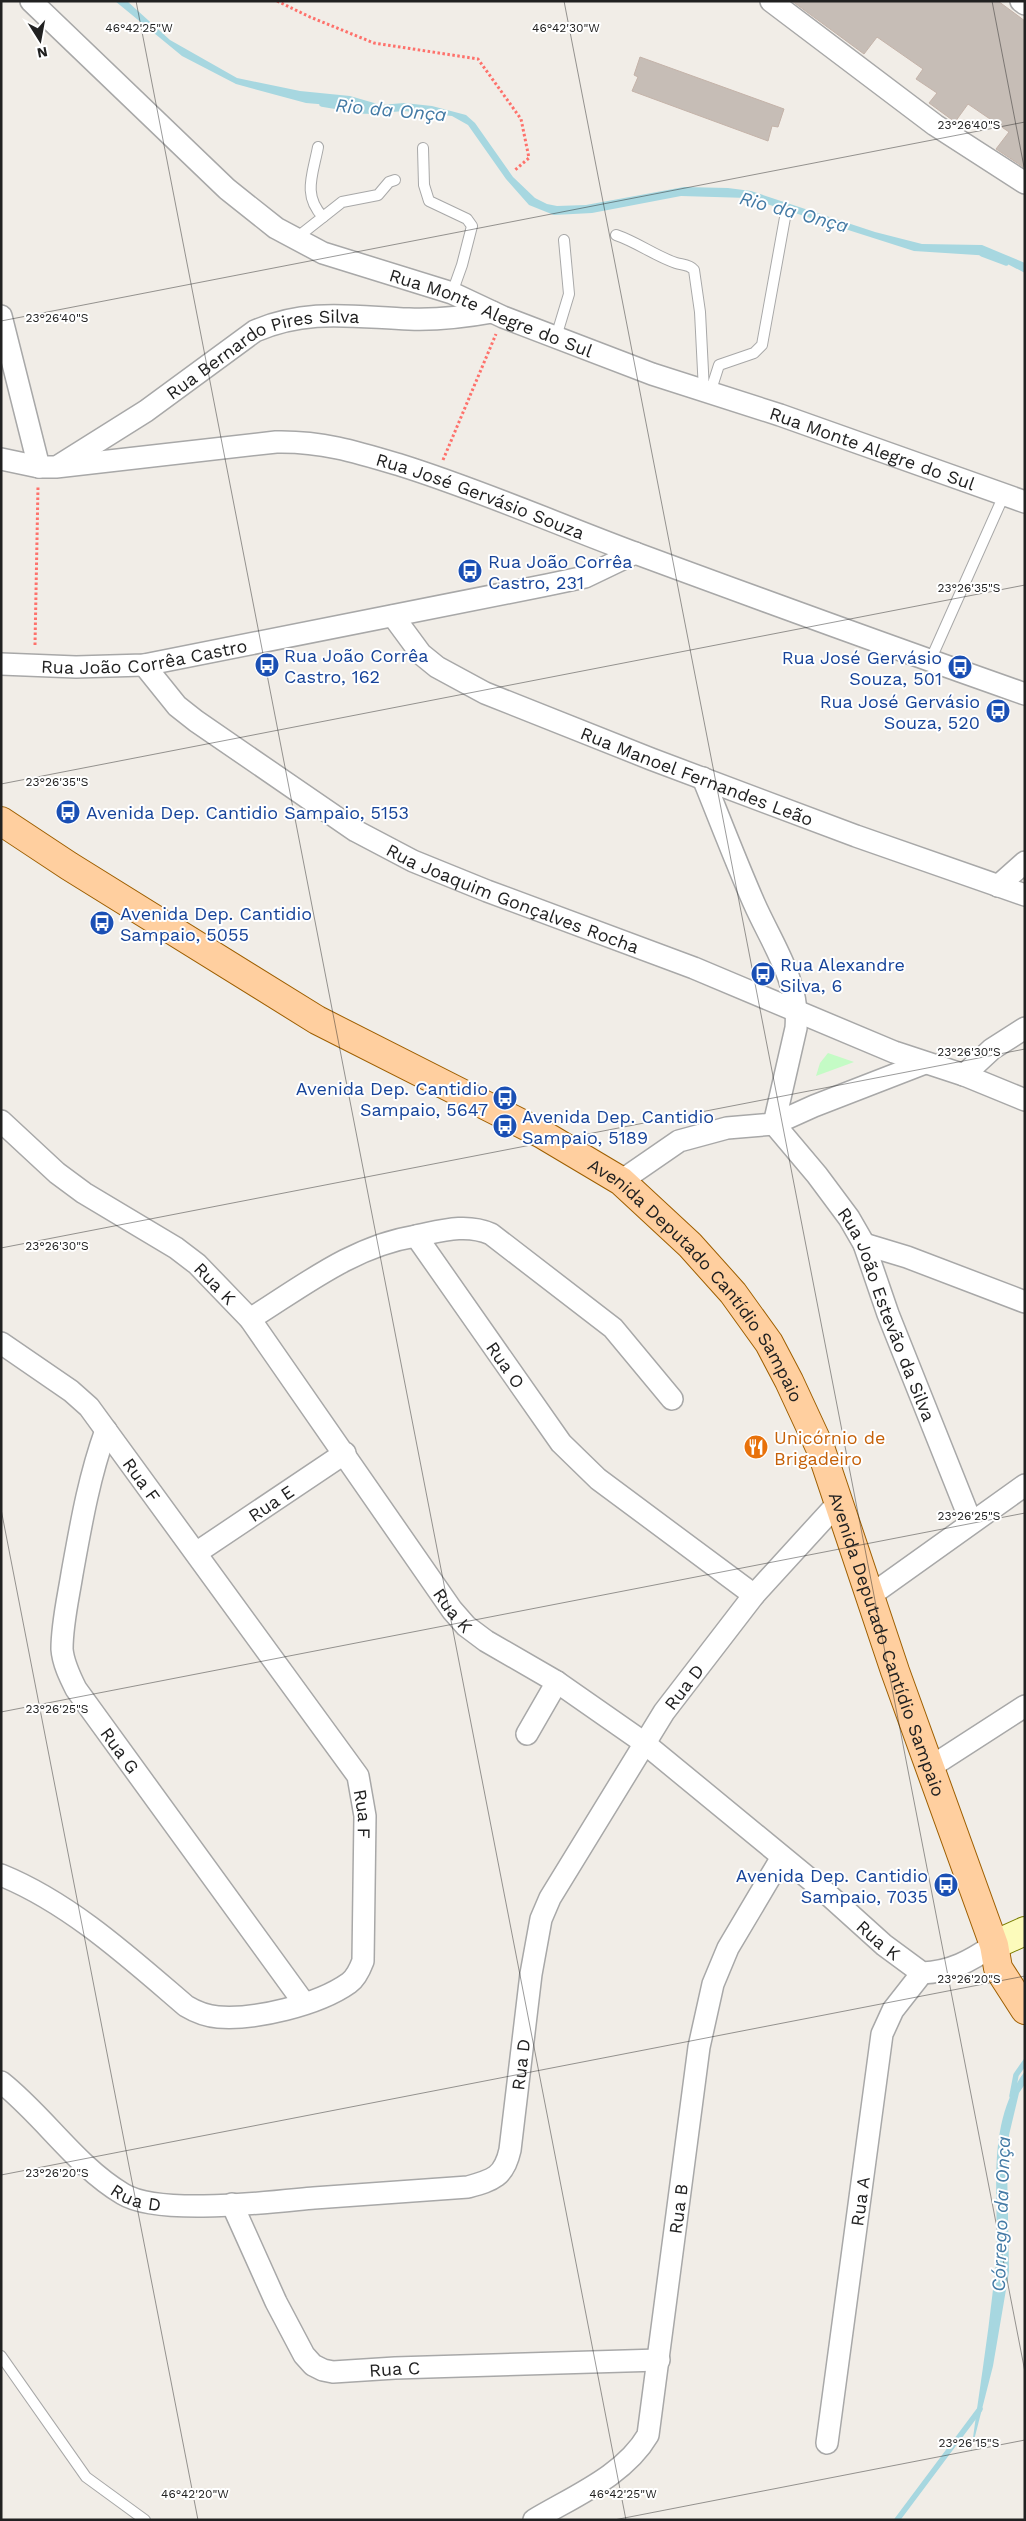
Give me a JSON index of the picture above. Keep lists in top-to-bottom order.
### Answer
{
  "streets": {
    "main road": ["Avenida Deputado Cantídio Sampaio"],
    "street": [
      "Rua Monte Alegre do Sul",
      "Rua Bernardo Pires Silva",
      "Rua José Gervásio Souza",
      "Rua João Corrêa Castro",
      "Rua Manoel Fernandes Leão",
      "Rua Joaquim Gonçalves Rocha",
      "Rua K",
      "Rua João Estevão da Silva",
      "Rua O",
      "Rua F",
      "Rua E",
      "Rua D",
      "Rua G",
      "Rua A",
      "Rua B",
      "Rua C"
    ]
  },
  "crossings": [
    ["Rua Monte Alegre do Sul", "Rua Bernardo Pires Silva"],
    ["Rua Bernardo Pires Silva", "Rua José Gervásio Souza"],
    ["Rua José Gervásio Souza", "Rua João Corrêa Castro"],
    ["Rua João Corrêa Castro", "Rua Manoel Fernandes Leão"],
    ["Rua João Corrêa Castro", "Rua Joaquim Gonçalves Rocha"],
    ["Rua K", "Rua E"],
    ["Rua K", "Rua D"],
    ["Rua K", "Rua A"],
    ["Rua K", "Rua B"],
    ["Avenida Deputado Cantídio Sampaio", "Rua D"],
    ["Rua O", "Rua D"],
    ["Rua F", "Rua E"],
    ["Rua F", "Rua G"],
    ["Rua D", "Rua C"],
    ["Rua B", "Rua C"]
  ],
  "water": ["Rio da Onça", "Córrego da Onça"],
  "places": {
    "bus stop": [
      "Rua João Corrêa Castro, 231",
      "Rua João Corrêa Castro, 162",
      "Rua José Gervásio Souza, 501",
      "Rua José Gervásio Souza, 520",
      "Avenida Dep. Cantidio Sampaio, 5153",
      "Avenida Dep. Cantidio Sampaio, 5055",
      "Rua Alexandre Silva, 6",
      "Avenida Dep. Cantidio Sampaio, 5647",
      "Avenida Dep. Cantidio Sampaio, 5189",
      "Avenida Dep. Cantidio Sampaio, 7035"
    ],
    "restaurant": ["Unicórnio de Brigadeiro"]
  },
  "north": "bottom",
  "coordinates": [
    "46°42'25\"W",
    "46°42'30\"W",
    "23°26'40\"S",
    "23°26'35\"S",
    "23°26'30\"S",
    "23°26'25\"S",
    "23°26'20\"S",
    "23°26'15\"S",
    "46°42'20\"W"
  ]
}
